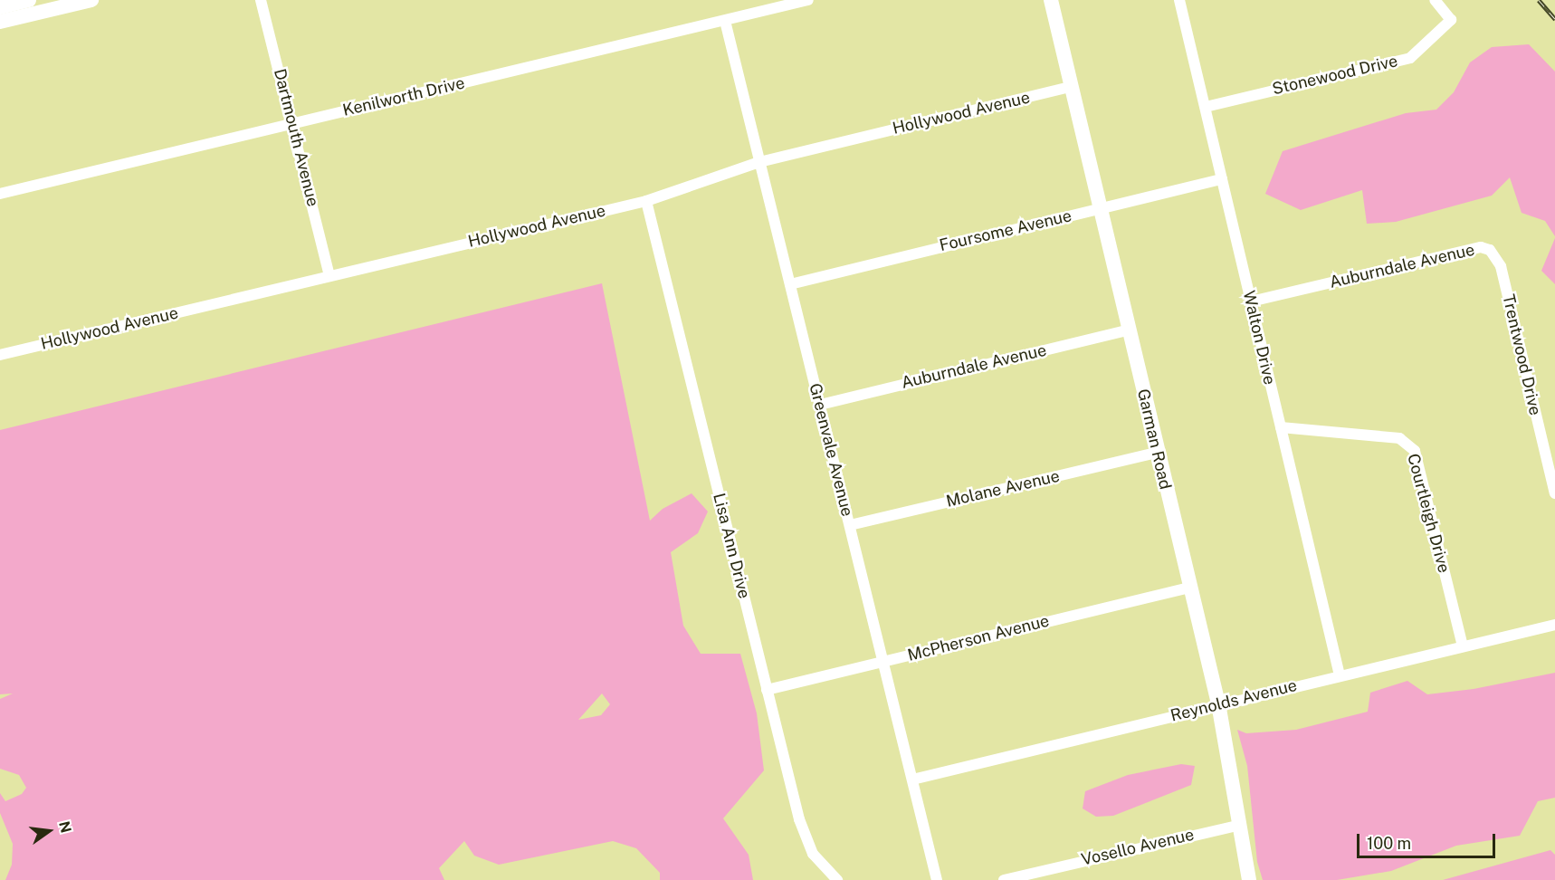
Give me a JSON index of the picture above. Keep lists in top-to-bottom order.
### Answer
{
  "streets": {
    "street": [
      "Stonewood Drive",
      "Kenilworth Drive",
      "Hollywood Avenue",
      "Dartmouth Avenue",
      "Foursome Avenue",
      "Auburndale Avenue",
      "Walton Drive",
      "Trentwood Drive",
      "Garman Road",
      "Greenvale Avenue",
      "Molane Avenue",
      "Courtleigh Drive",
      "Lisa Ann Drive",
      "McPherson Avenue",
      "Reynolds Avenue",
      "Vosello Avenue"
    ]
  },
  "crossings": [
    ["Stonewood Drive", "Walton Drive"],
    ["Kenilworth Drive", "Dartmouth Avenue"],
    ["Kenilworth Drive", "Greenvale Avenue"],
    ["Hollywood Avenue", "Dartmouth Avenue"],
    ["Hollywood Avenue", "Garman Road"],
    ["Hollywood Avenue", "Greenvale Avenue"],
    ["Hollywood Avenue", "Lisa Ann Drive"],
    ["Foursome Avenue", "Walton Drive"],
    ["Foursome Avenue", "Garman Road"],
    ["Foursome Avenue", "Greenvale Avenue"],
    ["Auburndale Avenue", "Walton Drive"],
    ["Auburndale Avenue", "Trentwood Drive"],
    ["Auburndale Avenue", "Garman Road"],
    ["Auburndale Avenue", "Greenvale Avenue"],
    ["Walton Drive", "Courtleigh Drive"],
    ["Walton Drive", "Reynolds Avenue"],
    ["Garman Road", "Molane Avenue"],
    ["Garman Road", "McPherson Avenue"],
    ["Garman Road", "Reynolds Avenue"],
    ["Garman Road", "Vosello Avenue"],
    ["Greenvale Avenue", "Molane Avenue"],
    ["Greenvale Avenue", "McPherson Avenue"],
    ["Greenvale Avenue", "Reynolds Avenue"],
    ["Courtleigh Drive", "Reynolds Avenue"],
    ["Lisa Ann Drive", "McPherson Avenue"]
  ],
  "scale_bar": "100 m",
  "north": "right"
}
